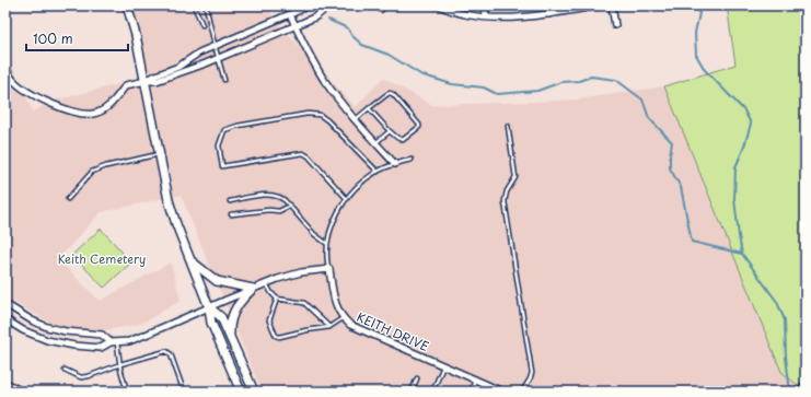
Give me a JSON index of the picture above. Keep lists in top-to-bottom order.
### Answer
{
  "streets": {
    "street": ["KEITH DRIVE"]
  },
  "parks": ["Keith Cemetery"],
  "scale_bar": "100 m"
}
